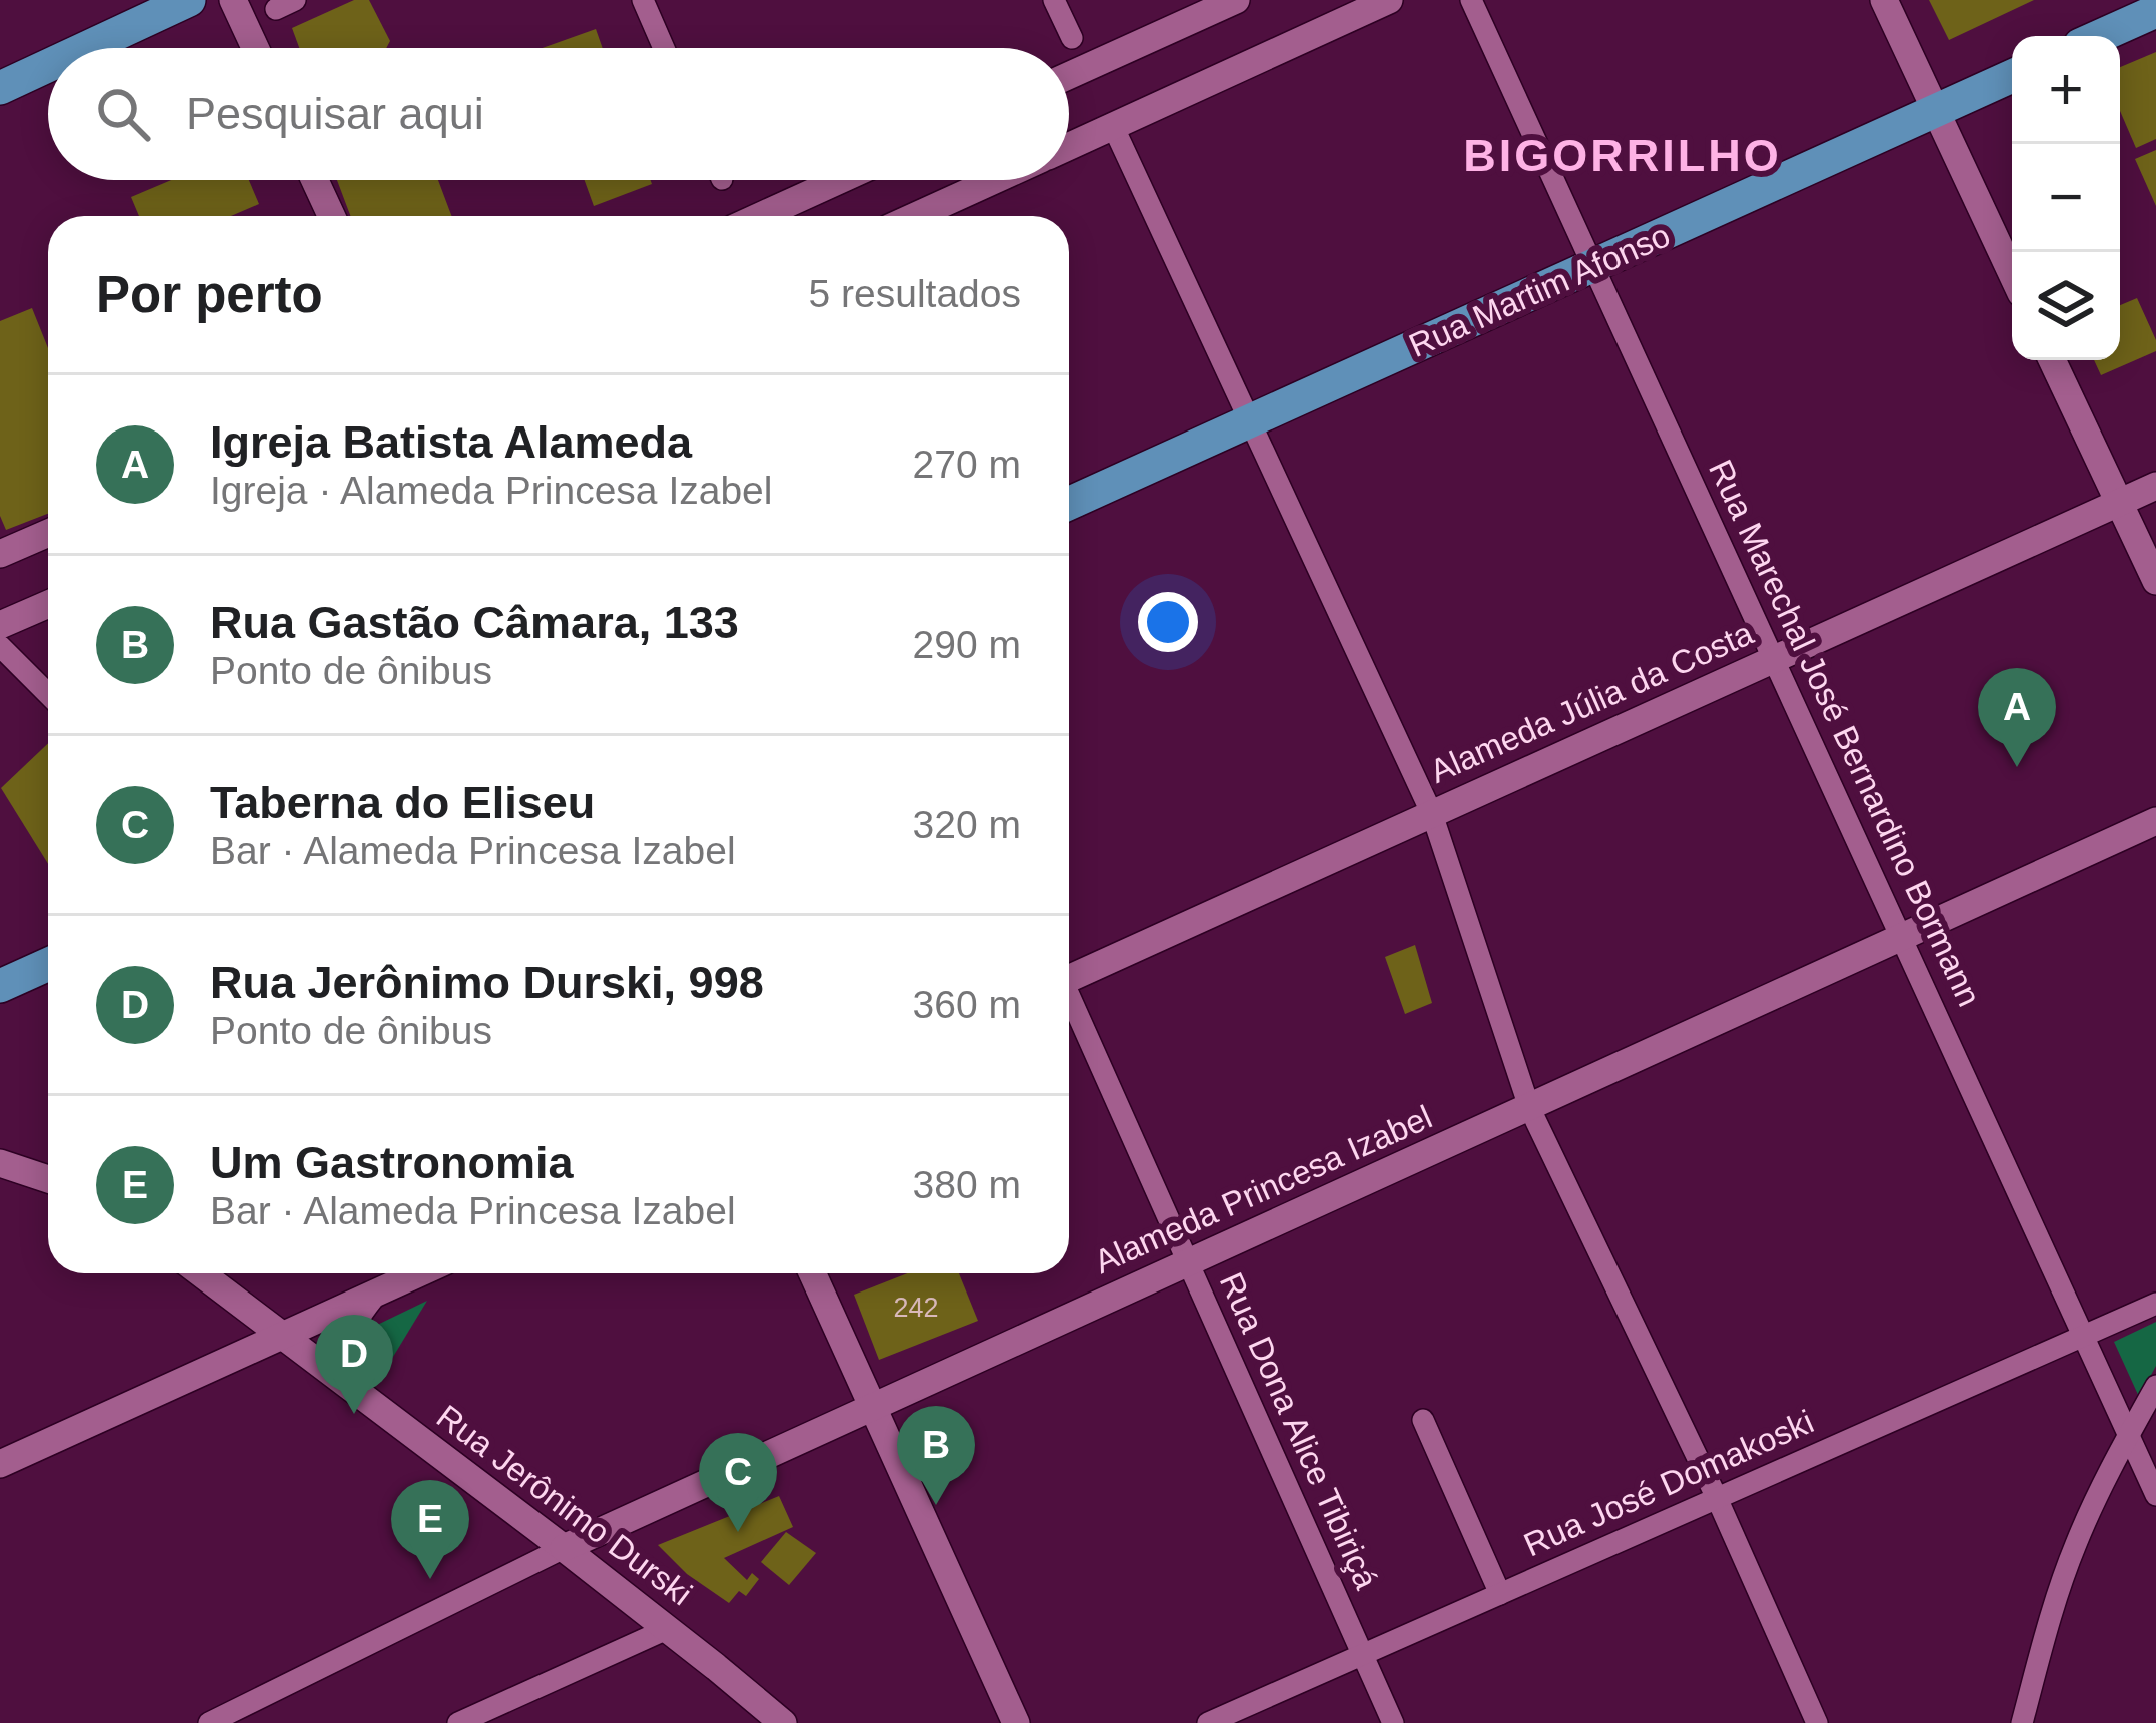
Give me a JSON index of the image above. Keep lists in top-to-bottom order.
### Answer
{
  "streets": {
    "main road": ["Rua Martim Afonso"],
    "street": [
      "Alameda Júlia da Costa",
      "Rua Marechal José Bernardino Bormann",
      "Alameda Princesa Izabel",
      "Rua Dona Alice Tibiriçá",
      "Rua José Domakoski",
      "Rua Jerônimo Durski"
    ]
  },
  "crossings": [
    ["Rua Martim Afonso", "Rua Marechal José Bernardino Bormann"],
    ["Alameda Júlia da Costa", "Rua Marechal José Bernardino Bormann"],
    ["Rua Marechal José Bernardino Bormann", "Alameda Princesa Izabel"],
    ["Rua Marechal José Bernardino Bormann", "Rua José Domakoski"],
    ["Alameda Princesa Izabel", "Rua Dona Alice Tibiriçá"],
    ["Alameda Princesa Izabel", "Rua Jerônimo Durski"],
    ["Rua Dona Alice Tibiriçá", "Rua José Domakoski"]
  ],
  "districts": ["BIGORRILHO"],
  "house_numbers": ["242"],
  "page": {
    "map_buttons": ["+", "−"],
    "search": "Pesquisar aqui",
    "heading": ["Por perto", "5 resultados"],
    "list": [
      {
        "mark": "A",
        "name": "Igreja Batista Alameda",
        "note": "Igreja · Alameda Princesa Izabel",
        "value": "270 m"
      },
      {
        "mark": "B",
        "name": "Rua Gastão Câmara, 133",
        "note": "Ponto de ônibus",
        "value": "290 m"
      },
      {
        "mark": "C",
        "name": "Taberna do Eliseu",
        "note": "Bar · Alameda Princesa Izabel",
        "value": "320 m"
      },
      {
        "mark": "D",
        "name": "Rua Jerônimo Durski, 998",
        "note": "Ponto de ônibus",
        "value": "360 m"
      },
      {
        "mark": "E",
        "name": "Um Gastronomia",
        "note": "Bar · Alameda Princesa Izabel",
        "value": "380 m"
      }
    ],
    "pins": [
      "A",
      "D",
      "B",
      "C",
      "E"
    ]
  }
}
